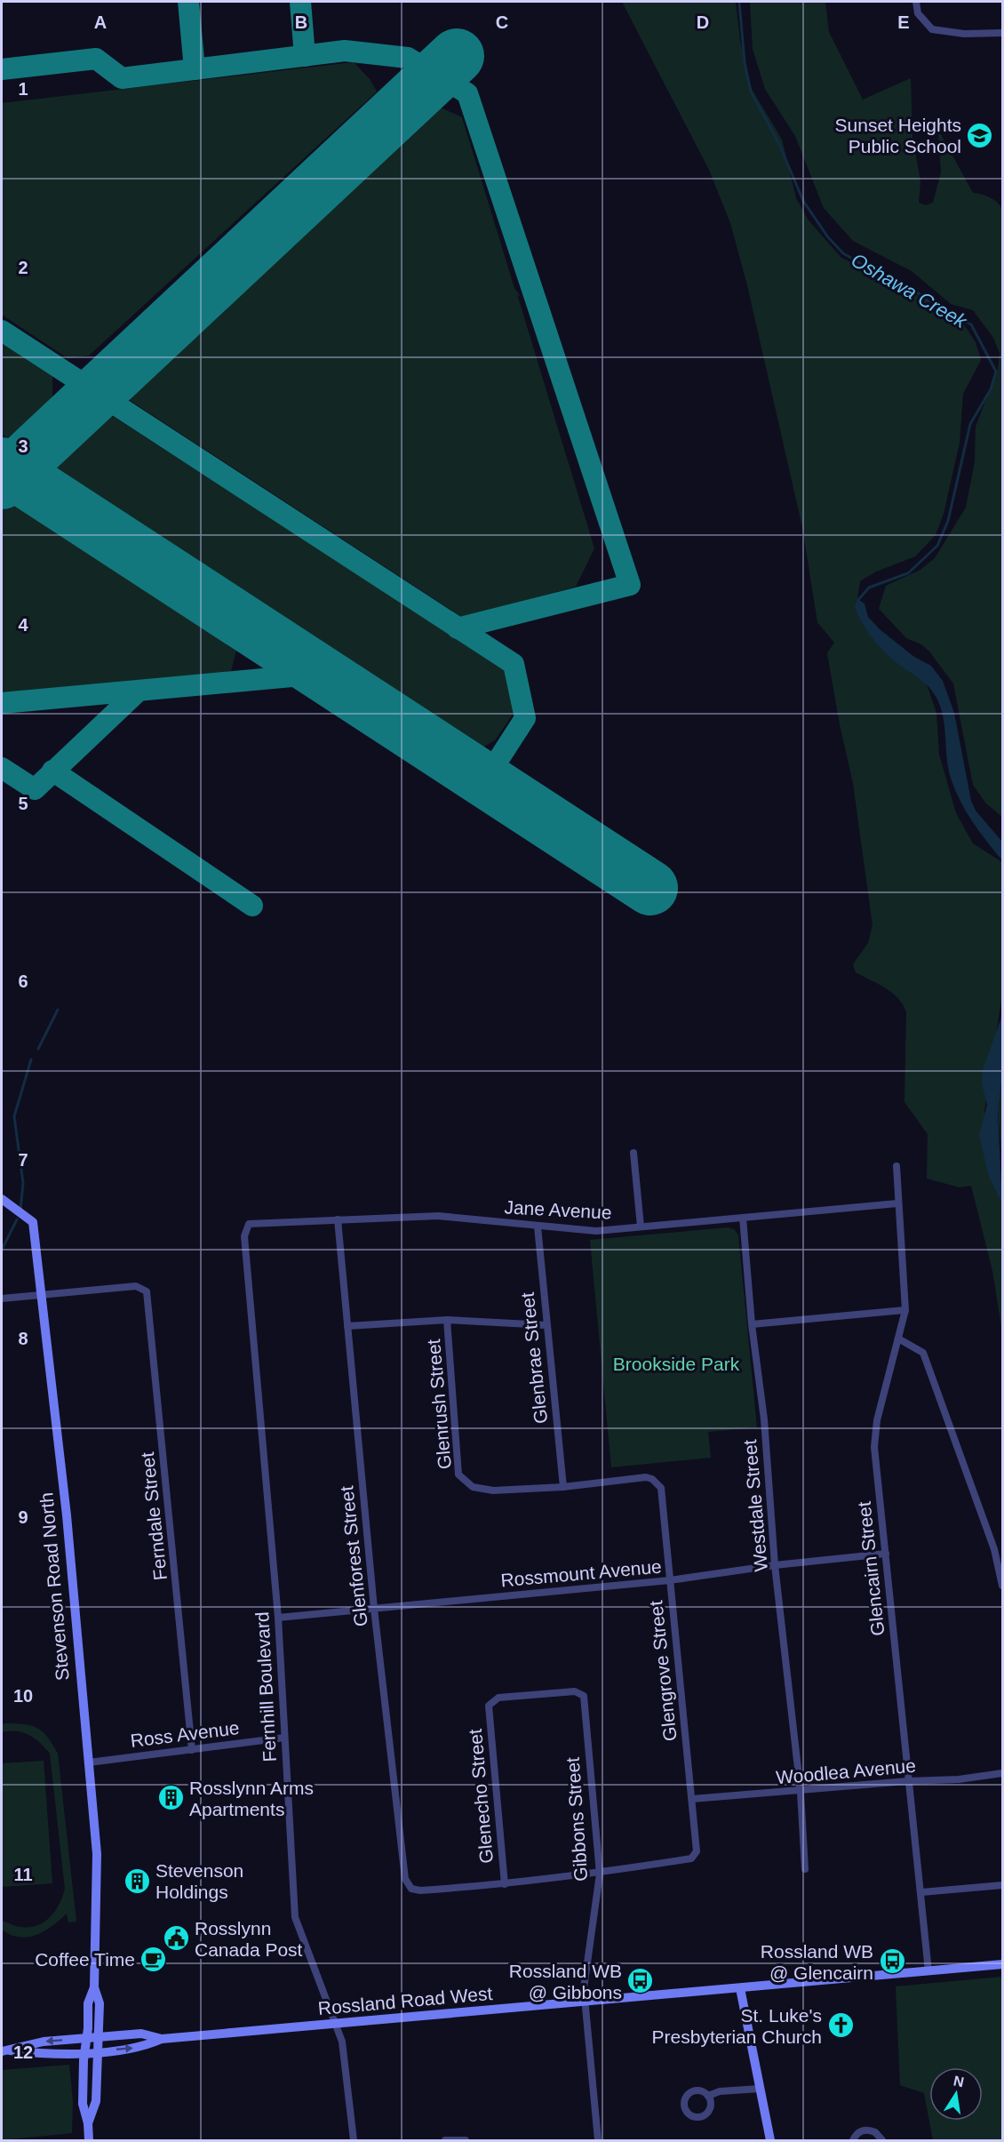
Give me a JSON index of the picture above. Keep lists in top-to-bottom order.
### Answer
{
  "streets": {
    "main road": ["Stevenson Road North", "Rossland Road West"],
    "street": [
      "Jane Avenue",
      "Glenbrae Street",
      "Glenrush Street",
      "Westdale Street",
      "Ferndale Street",
      "Glenforest Street",
      "Glencairn Street",
      "Rossmount Avenue",
      "Glengrove Street",
      "Fernhill Boulevard",
      "Ross Avenue",
      "Woodlea Avenue",
      "Glenecho Street",
      "Gibbons Street"
    ]
  },
  "crossings": [
    ["Jane Avenue", "Glenbrae Street"],
    ["Jane Avenue", "Westdale Street"],
    ["Jane Avenue", "Glenforest Street"],
    ["Jane Avenue", "Glencairn Street"],
    ["Jane Avenue", "Fernhill Boulevard"],
    ["Glenbrae Street", "Glenrush Street"],
    ["Glenrush Street", "Glengrove Street"],
    ["Westdale Street", "Rossmount Avenue"],
    ["Westdale Street", "Woodlea Avenue"],
    ["Ferndale Street", "Stevenson Road North"],
    ["Ferndale Street", "Ross Avenue"],
    ["Glenforest Street", "Rossmount Avenue"],
    ["Glenforest Street", "Glenecho Street"],
    ["Glencairn Street", "Rossmount Avenue"],
    ["Glencairn Street", "Woodlea Avenue"],
    ["Glencairn Street", "Rossland Road West"],
    ["Rossmount Avenue", "Glengrove Street"],
    ["Rossmount Avenue", "Fernhill Boulevard"],
    ["Stevenson Road North", "Ross Avenue"],
    ["Stevenson Road North", "Rossland Road West"],
    ["Glengrove Street", "Woodlea Avenue"],
    ["Glengrove Street", "Gibbons Street"],
    ["Fernhill Boulevard", "Ross Avenue"],
    ["Fernhill Boulevard", "Rossland Road West"],
    ["Glenecho Street", "Gibbons Street"],
    ["Gibbons Street", "Rossland Road West"]
  ],
  "water": ["Oshawa Creek"],
  "parks": ["Brookside Park"],
  "places": {
    "school or university": ["Sunset Heights Public School"],
    "building": ["Rosslynn Arms Apartments", "Stevenson Holdings"],
    "public building": ["Rosslynn Canada Post"],
    "cafe": ["Coffee Time"],
    "bus stop": ["Rossland WB @ Glencairn", "Rossland WB @ Gibbons"],
    "church": ["St. Luke's Presbyterian Church"]
  },
  "north": "top",
  "grid": {
    "columns": [
      "A",
      "B",
      "C",
      "D",
      "E"
    ],
    "rows": [
      "1",
      "2",
      "3",
      "4",
      "5",
      "6",
      "7",
      "8",
      "9",
      "10",
      "11",
      "12"
    ]
  }
}
